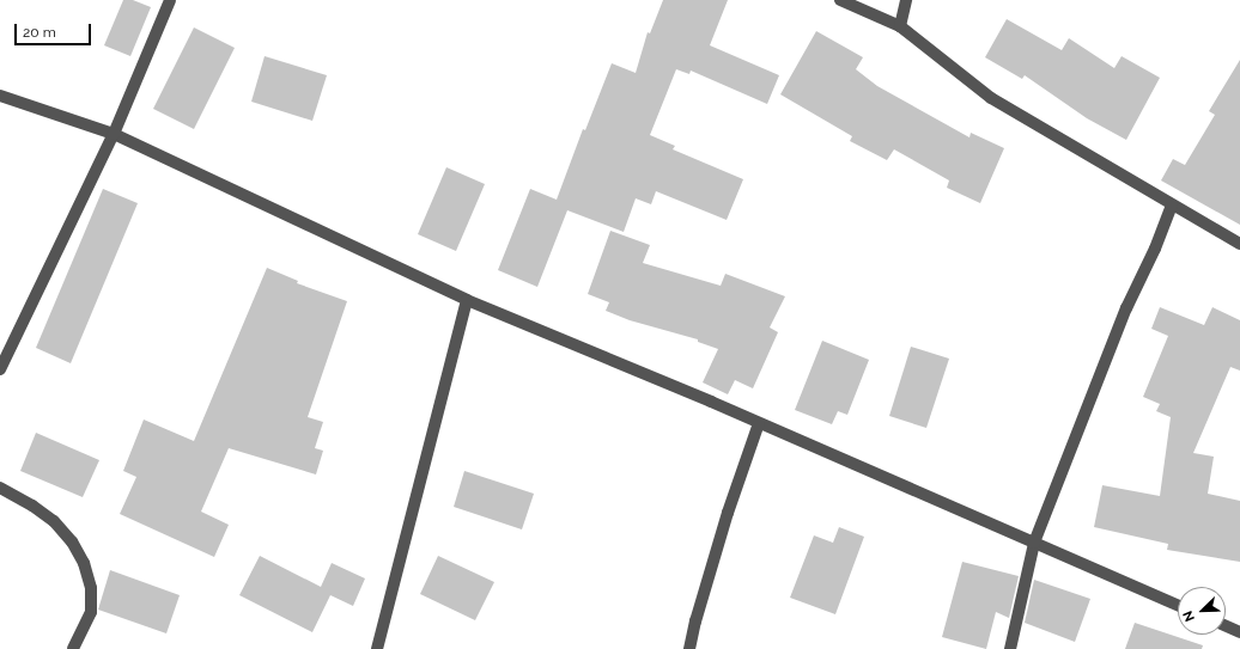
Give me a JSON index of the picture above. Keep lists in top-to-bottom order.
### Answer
{
  "scale_bar": "20 m",
  "north": "bottom left"
}
